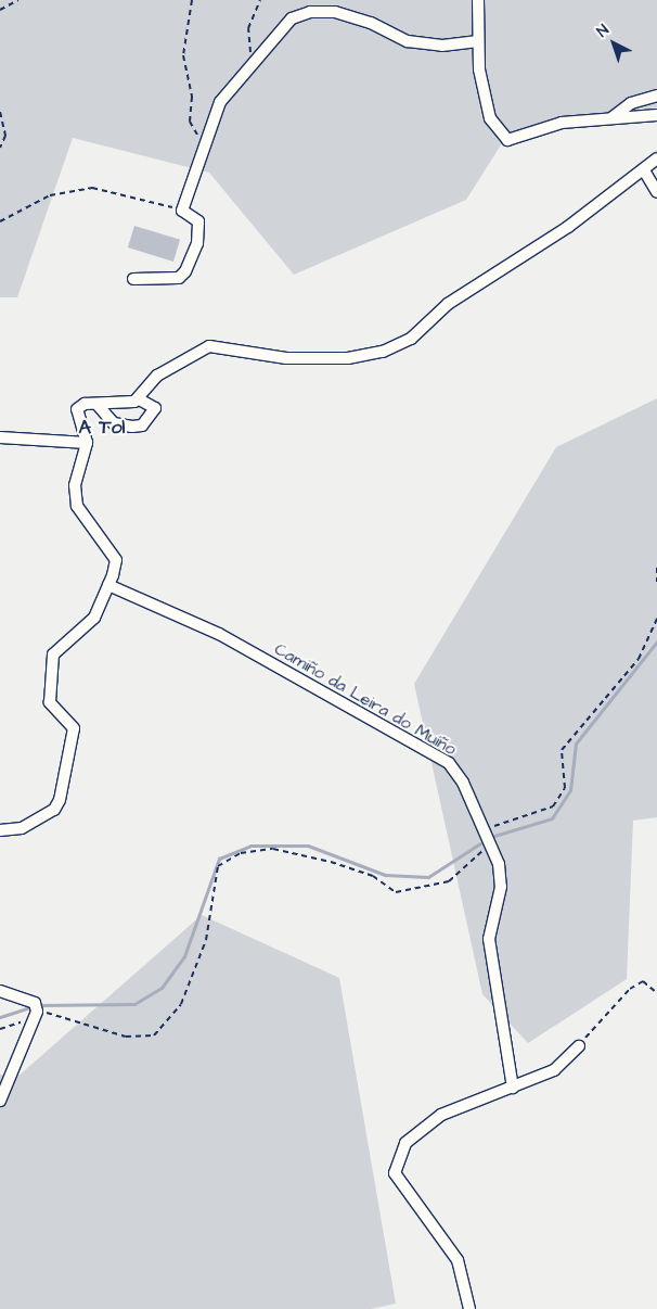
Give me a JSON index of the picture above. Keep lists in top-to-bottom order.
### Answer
{
  "streets": {
    "street": ["Camiño da Leira do Muíño"]
  },
  "districts": ["A Tol"],
  "north": "top left"
}
